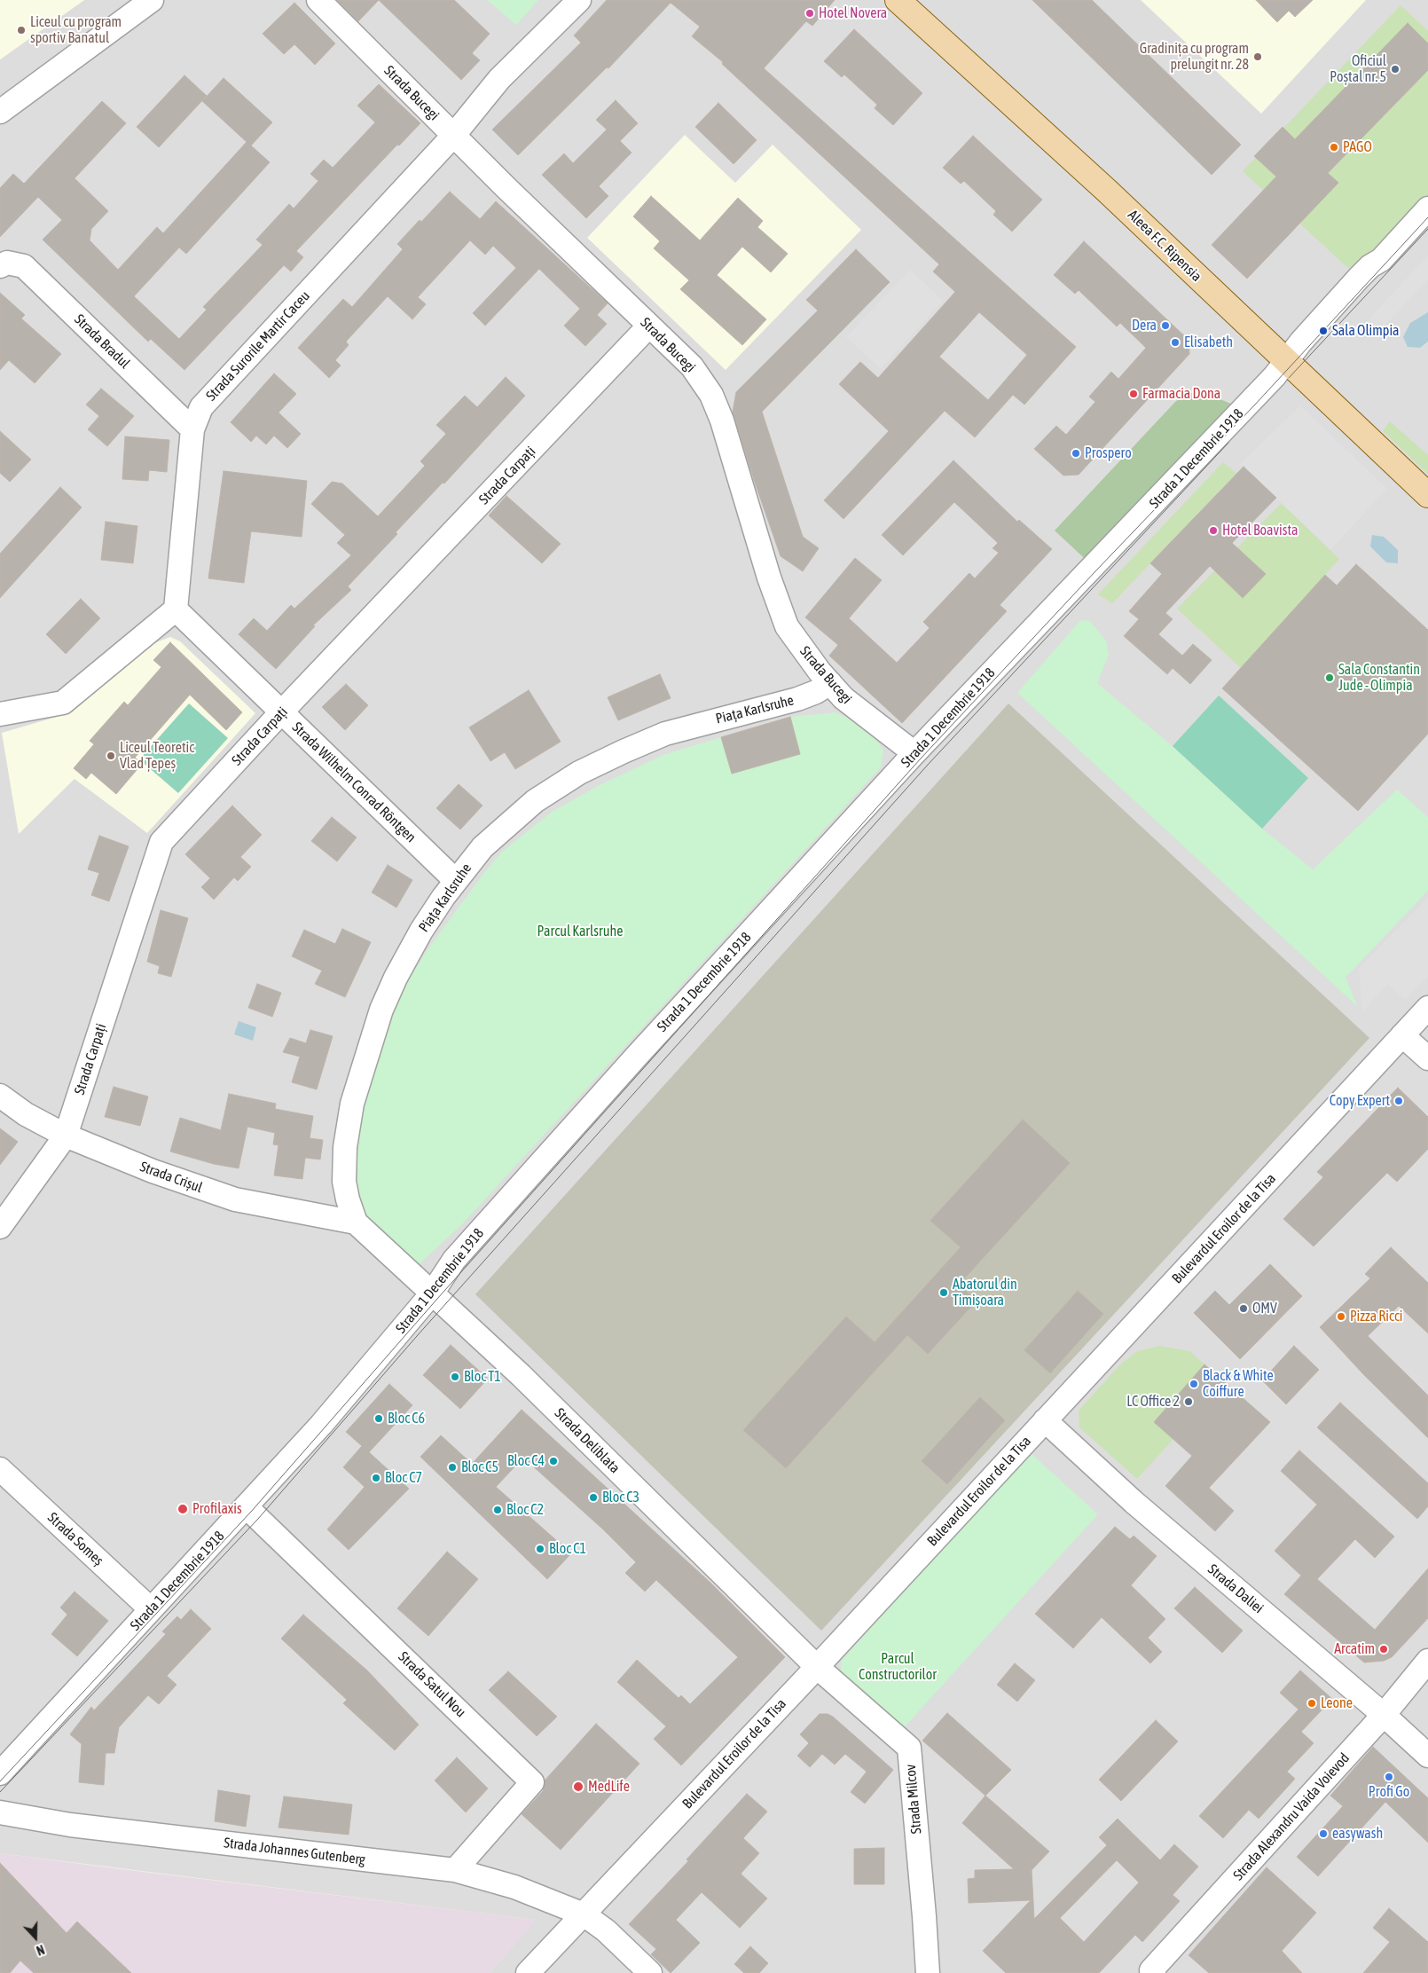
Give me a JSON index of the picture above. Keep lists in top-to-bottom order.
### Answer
{
  "streets": {
    "main road": ["Aleea F.C. Ripensia"],
    "street": [
      "Strada Bucegi",
      "Strada Bradul",
      "Strada Surorile Martir Caceu",
      "Strada 1 Decembrie 1918",
      "Strada Carpați",
      "Piața Karlsruhe",
      "Strada Wilhelm Conrad Röntgen",
      "Strada Crișul",
      "Bulevardul Eroilor de la Tisa",
      "Strada Deliblata",
      "Strada Someș",
      "Strada Daliei",
      "Strada Satul Nou",
      "Strada Milcov",
      "Strada Alexandru Vaida Voievod",
      "Strada Johannes Gutenberg"
    ]
  },
  "crossings": [
    ["Strada Bucegi", "Strada Surorile Martir Caceu"],
    ["Strada Bucegi", "Strada 1 Decembrie 1918"],
    ["Strada Bucegi", "Strada Carpați"],
    ["Strada Bucegi", "Piața Karlsruhe"],
    ["Aleea F.C. Ripensia", "Strada 1 Decembrie 1918"],
    ["Strada Bradul", "Strada Surorile Martir Caceu"],
    ["Strada Surorile Martir Caceu", "Strada Wilhelm Conrad Röntgen"],
    ["Strada 1 Decembrie 1918", "Piața Karlsruhe"],
    ["Strada 1 Decembrie 1918", "Strada Deliblata"],
    ["Strada 1 Decembrie 1918", "Strada Someș"],
    ["Strada 1 Decembrie 1918", "Strada Satul Nou"],
    ["Strada Carpați", "Strada Wilhelm Conrad Röntgen"],
    ["Strada Carpați", "Strada Crișul"],
    ["Piața Karlsruhe", "Strada Wilhelm Conrad Röntgen"],
    ["Piața Karlsruhe", "Strada Crișul"],
    ["Piața Karlsruhe", "Strada Deliblata"],
    ["Bulevardul Eroilor de la Tisa", "Strada Deliblata"],
    ["Bulevardul Eroilor de la Tisa", "Strada Daliei"],
    ["Bulevardul Eroilor de la Tisa", "Strada Milcov"],
    ["Bulevardul Eroilor de la Tisa", "Strada Johannes Gutenberg"],
    ["Strada Deliblata", "Strada Milcov"],
    ["Strada Daliei", "Strada Alexandru Vaida Voievod"],
    ["Strada Satul Nou", "Strada Johannes Gutenberg"]
  ],
  "parks": ["Parcul Karlsruhe", "Parcul Constructorilor"],
  "places": [
    "Hotel Novera",
    "Liceul cu program sportiv Banatul",
    "Gradinița cu program prelungit nr. 28",
    "Oficiul Poștal nr. 5",
    "PAGO",
    "Dera",
    "Sala Olimpia",
    "Elisabeth",
    "Farmacia Dona",
    "Prospero",
    "Hotel Boavista",
    "Sala Constantin Jude - Olimpia",
    "Liceul Teoretic Vlad Țepeș",
    "Copy Expert",
    "Abatorul din Timișoara",
    "OMV",
    "Pizza Ricci",
    "Bloc T1",
    "Black & White Coiffure",
    "LC Office 2",
    "Bloc C6",
    "Bloc C4",
    "Bloc C5",
    "Bloc C7",
    "Bloc C3",
    "Profilaxis",
    "Bloc C2",
    "Bloc C1",
    "Arcatim",
    "Leone",
    "Profi Go",
    "MedLife",
    "easywash"
  ],
  "north": "bottom"
}
